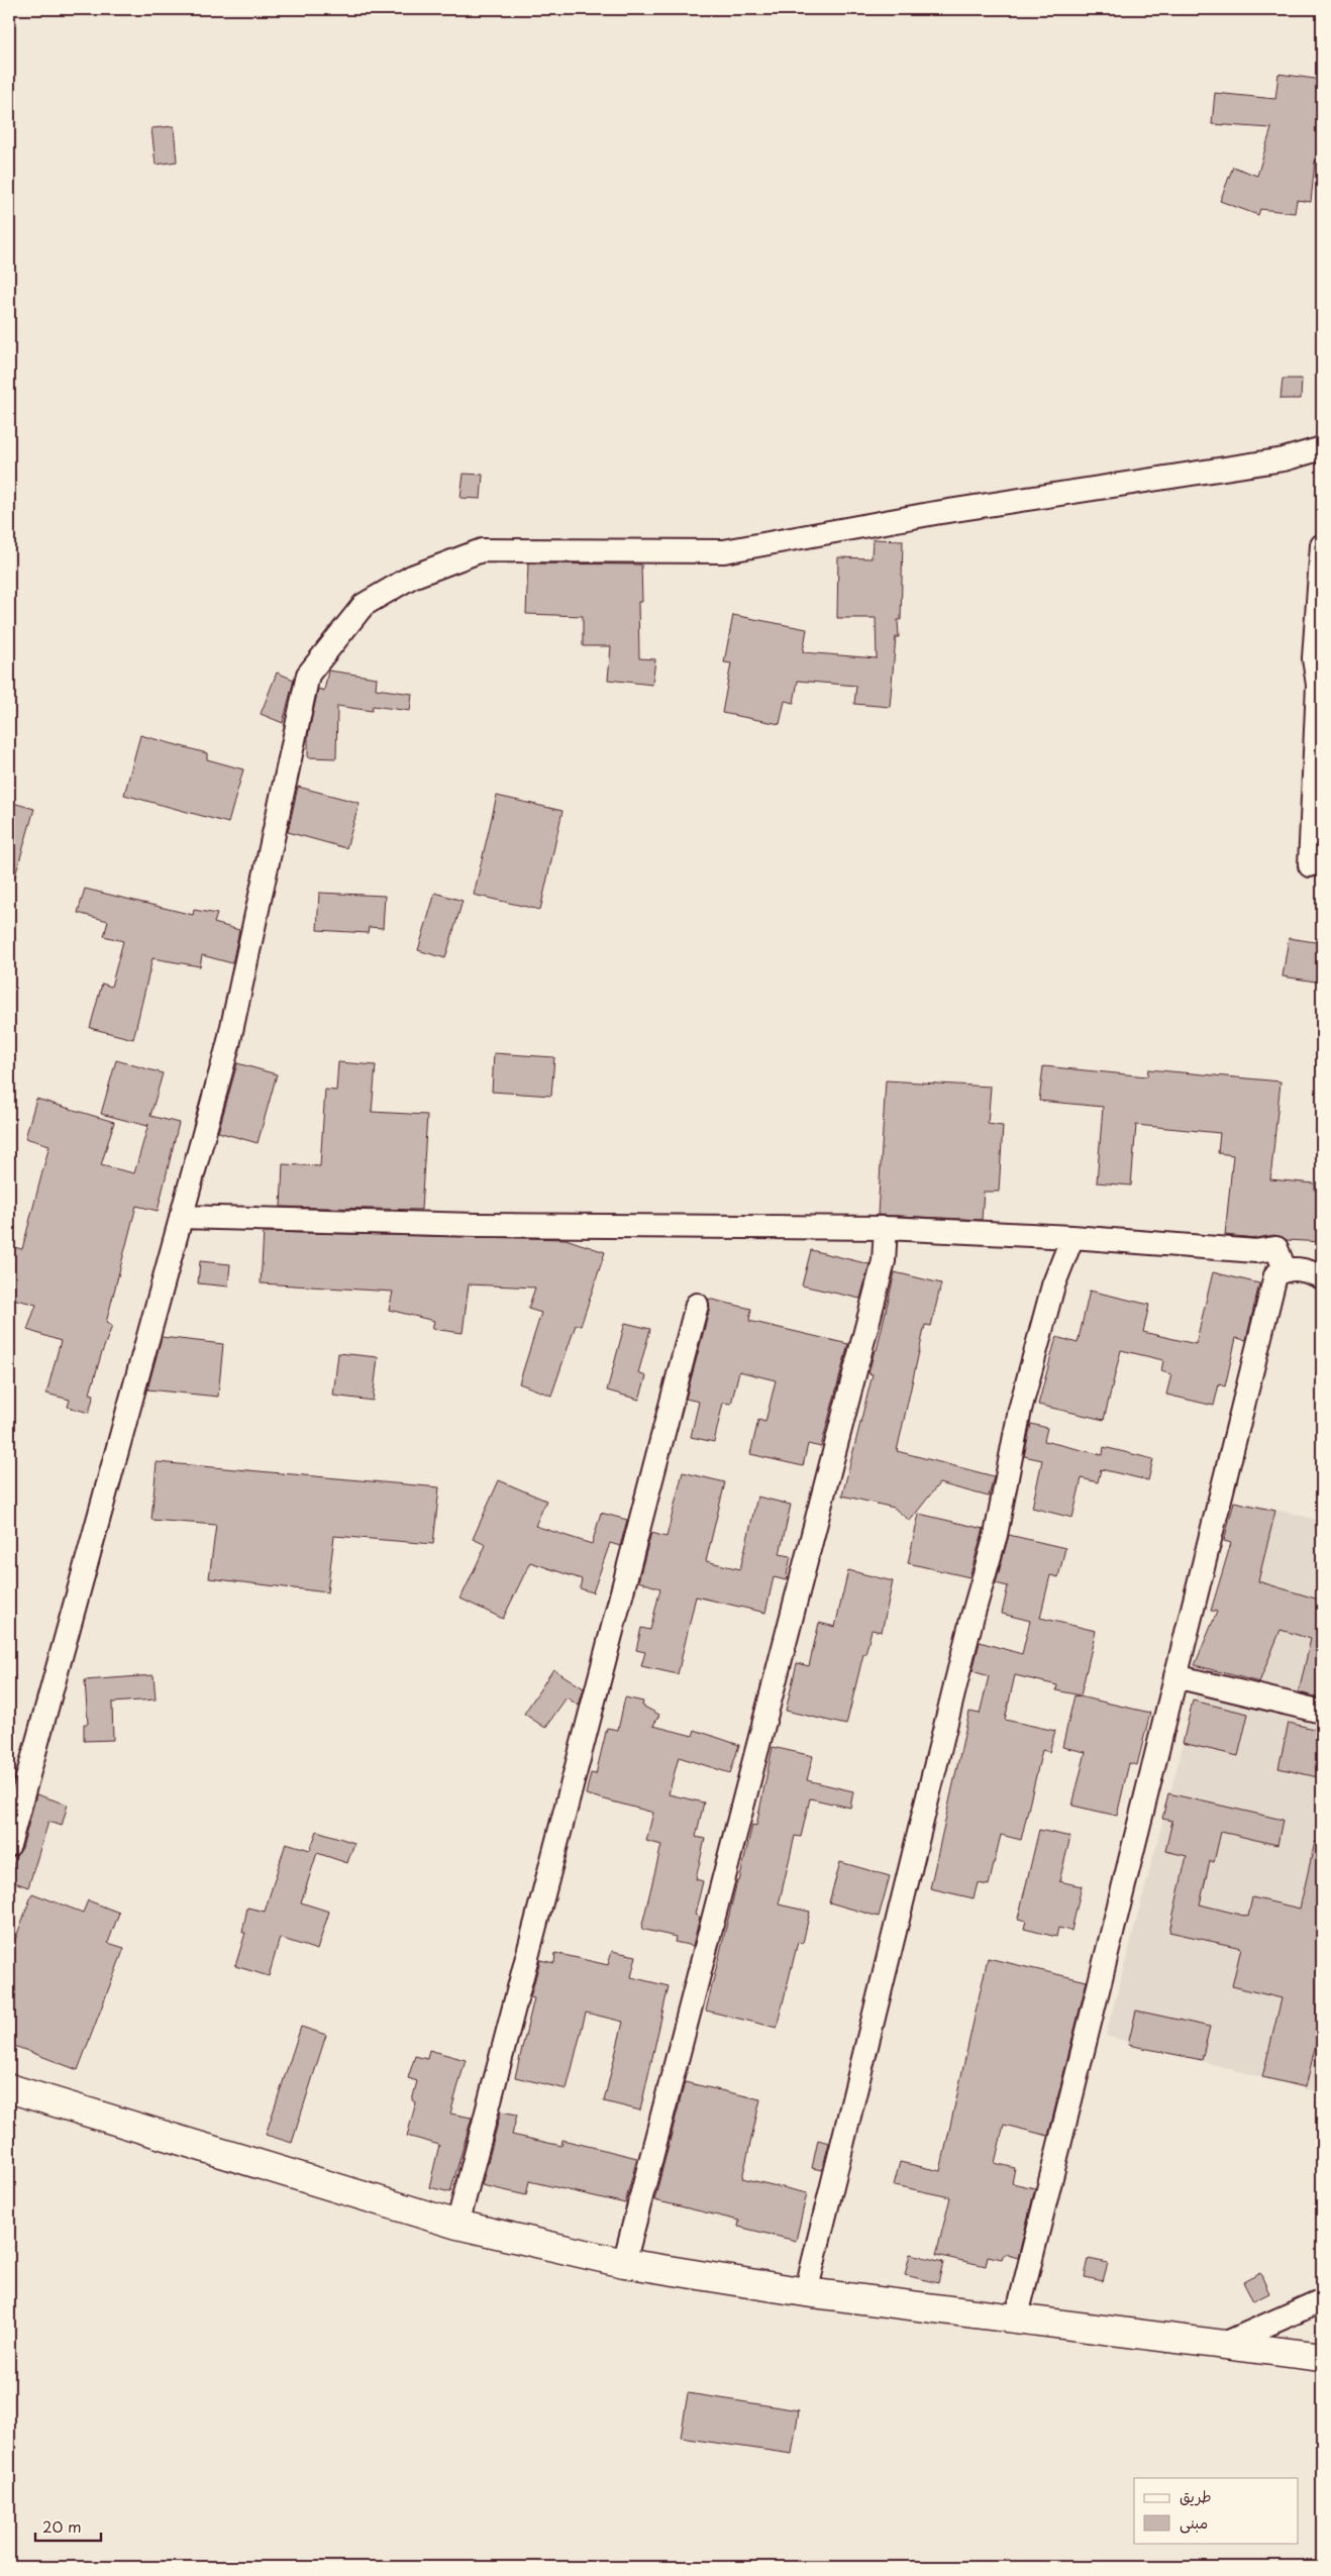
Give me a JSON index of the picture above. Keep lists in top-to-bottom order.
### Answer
{
  "legend": ["طريق", "مبنى"],
  "scale_bar": "20 m"
}
